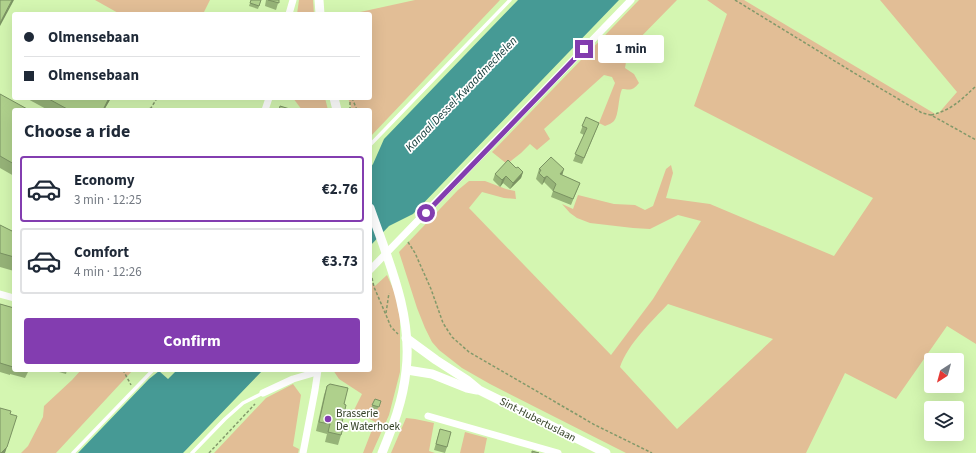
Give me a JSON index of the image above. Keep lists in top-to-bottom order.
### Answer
{
  "streets": {
    "street": ["Sint-Hubertuslaan"]
  },
  "water": ["Kanaal Dessel-Kwaadmechelen"],
  "places": ["Brasserie De Waterhoek"],
  "north": "bottom left",
  "page": {
    "banner": ["Olmensebaan", "Olmensebaan"],
    "bubble": "1 min",
    "heading": "Choose a ride",
    "list": [
      {
        "name": "Economy",
        "note": "3 min · 12:25",
        "value": "€2.76"
      },
      {
        "name": "Comfort",
        "note": "4 min · 12:26",
        "value": "€3.73"
      }
    ],
    "buttons": "Confirm"
  }
}
